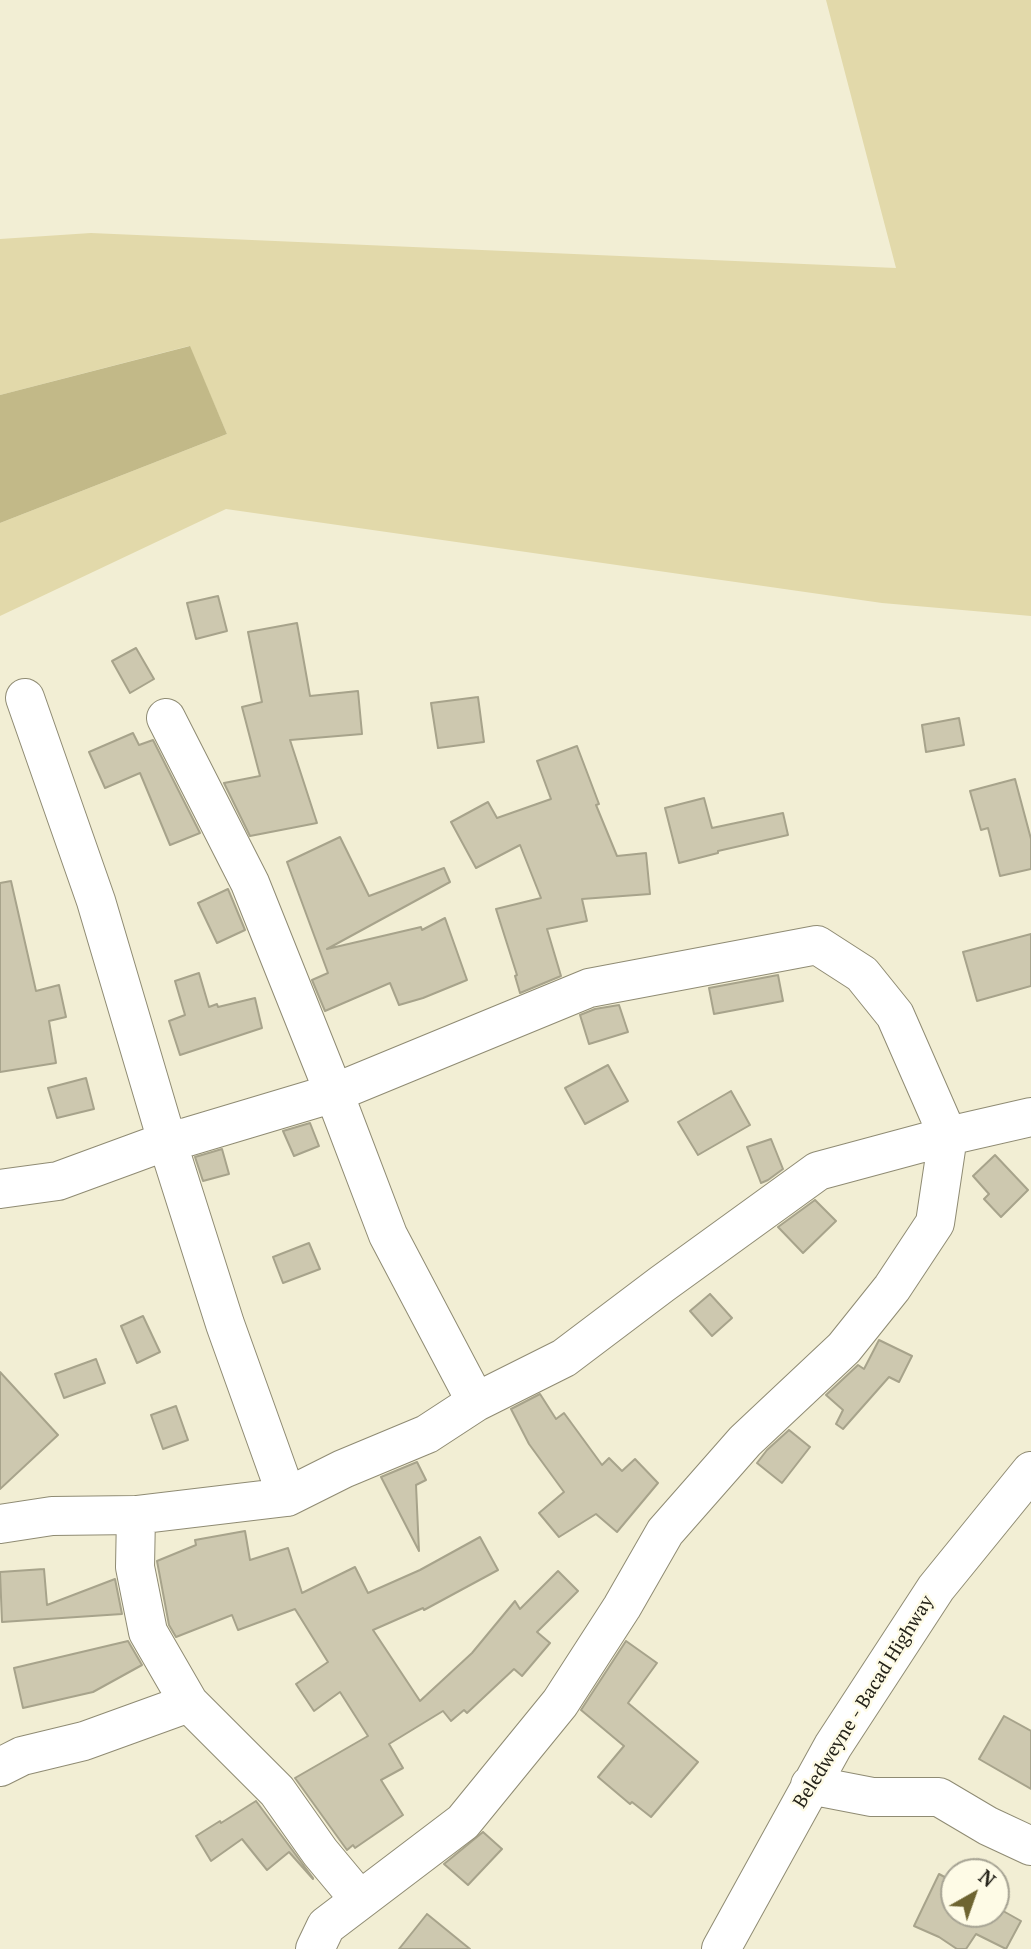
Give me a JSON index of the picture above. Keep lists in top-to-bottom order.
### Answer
{
  "streets": {
    "street": ["Beledweyne - Bacad Highway"]
  },
  "north": "top right"
}
